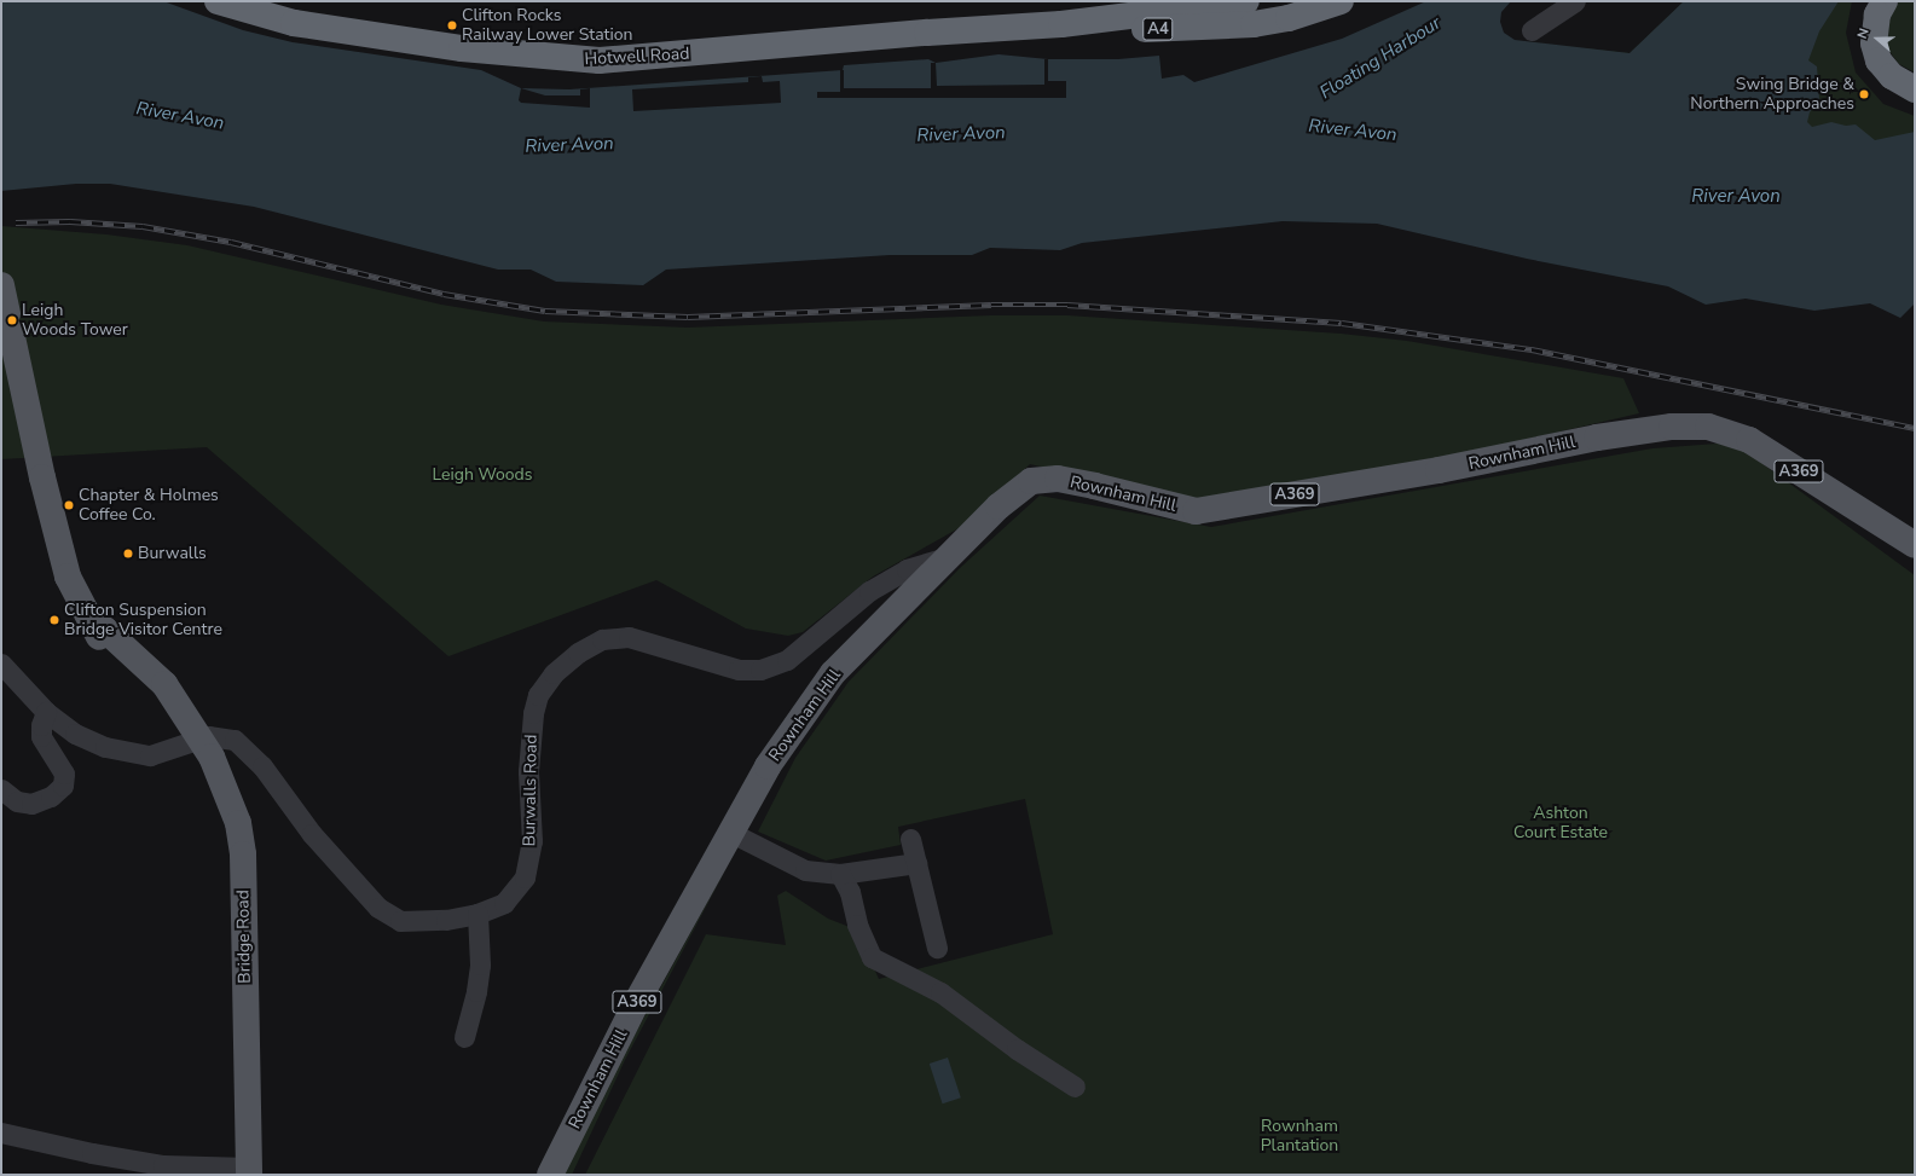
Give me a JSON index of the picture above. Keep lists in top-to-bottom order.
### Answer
{
  "streets": {
    "highway": ["A4", "Hotwell Road"],
    "main road": ["Rownham Hill", "A369", "Bridge Road"],
    "street": ["Burwalls Road"]
  },
  "crossings": [
    ["Rownham Hill", "Burwalls Road"],
    ["Burwalls Road", "Bridge Road"]
  ],
  "water": ["Floating Harbour", "River Avon"],
  "parks": ["Leigh Woods", "Ashton Court Estate", "Rownham Plantation"],
  "places": [
    "Clifton Rocks Railway Lower Station",
    "Swing Bridge & Northern Approaches",
    "Leigh Woods Tower",
    "Chapter & Holmes Coffee Co.",
    "Burwalls",
    "Clifton Suspension Bridge Visitor Centre"
  ],
  "north": "left"
}
